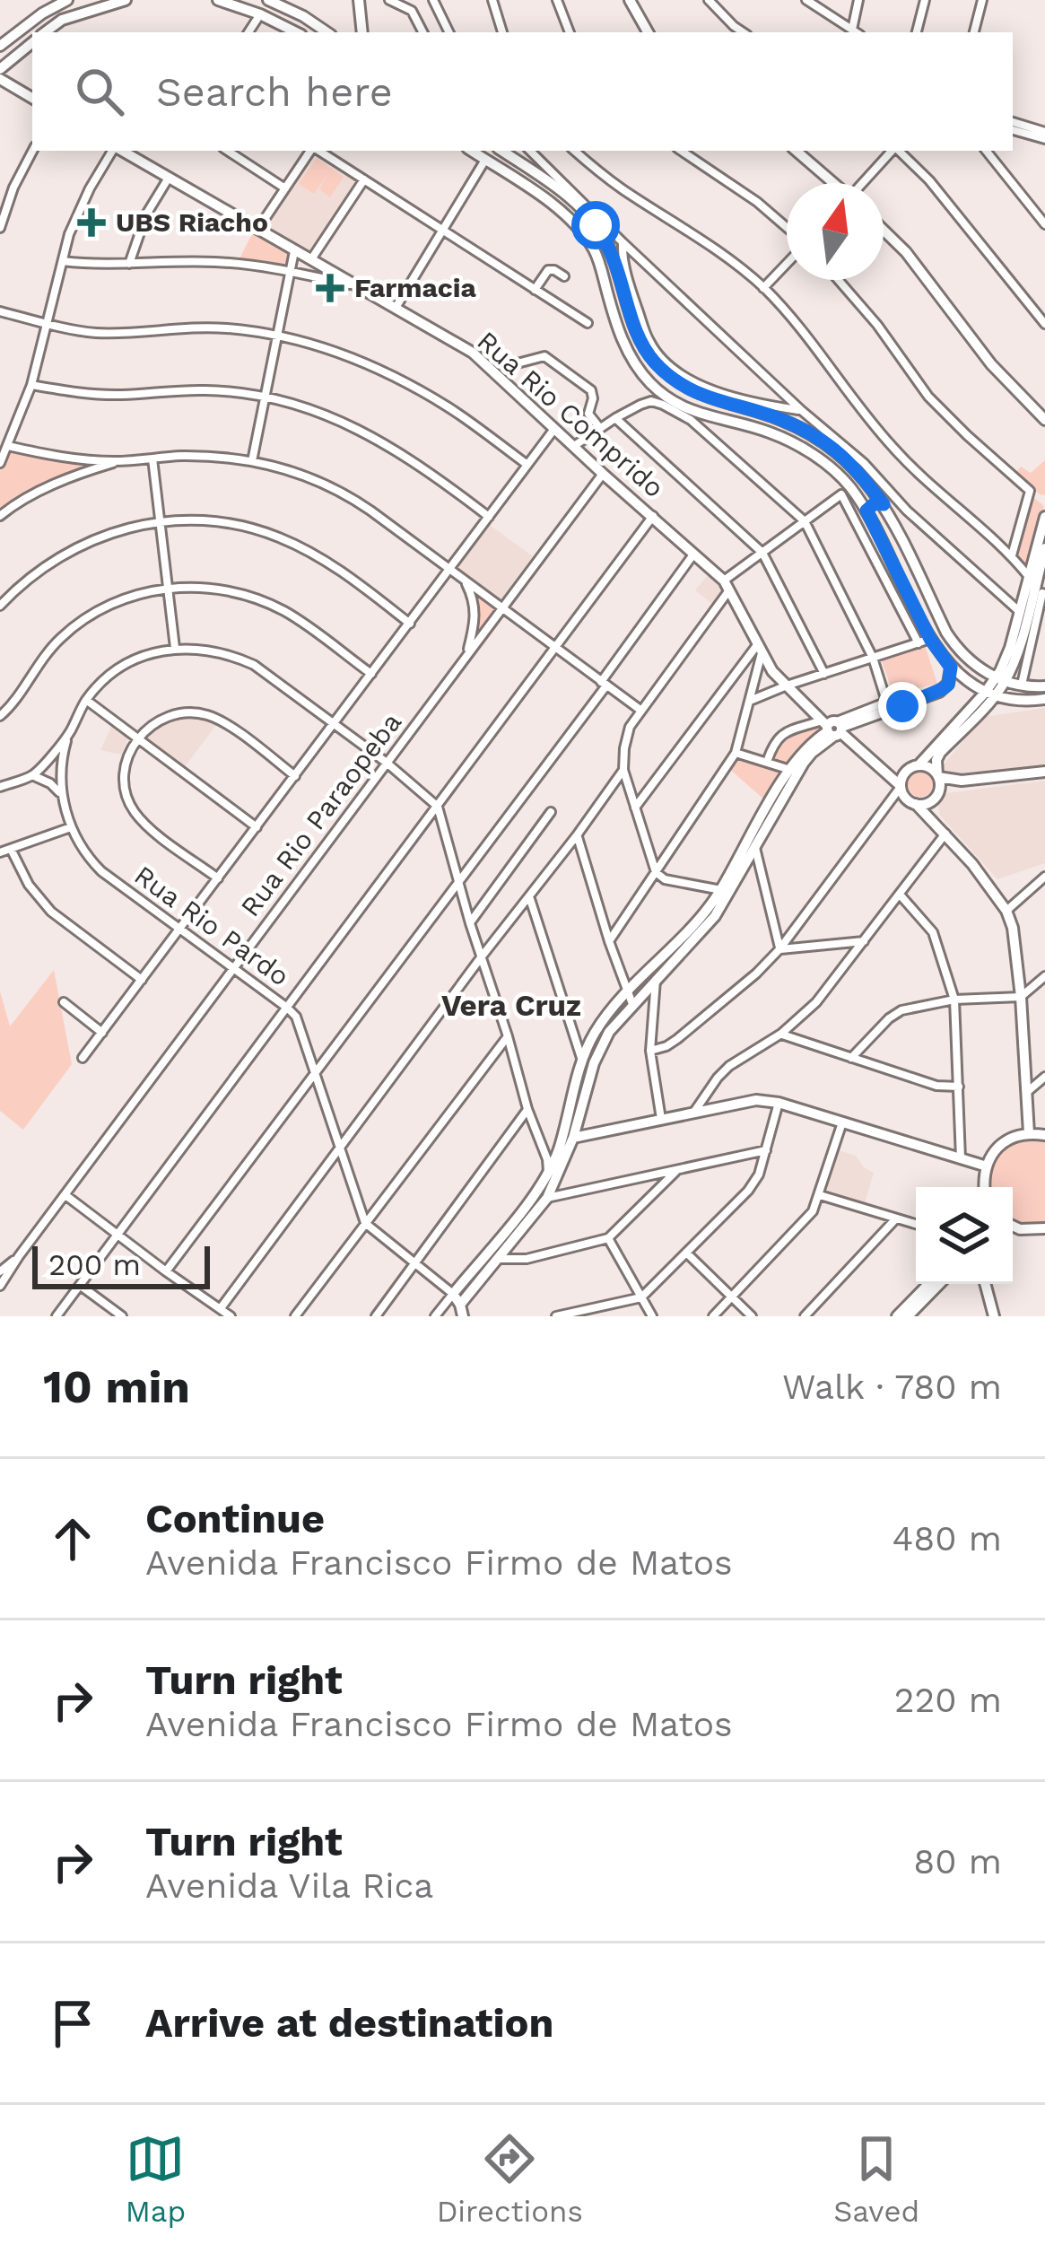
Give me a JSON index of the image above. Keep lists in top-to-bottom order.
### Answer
{
  "streets": {
    "street": ["Rua Rio Comprido", "Rua Rio Paraopeba", "Rua Rio Pardo"]
  },
  "crossings": [
    ["Rua Rio Comprido", "Rua Rio Paraopeba"],
    ["Rua Rio Paraopeba", "Rua Rio Pardo"]
  ],
  "districts": ["Vera Cruz"],
  "places": {
    "health": ["UBS Riacho", "Farmacia"]
  },
  "scale_bar": "200 m",
  "north": "top",
  "page": {
    "search": "Search here",
    "scale": "200 m",
    "heading": ["10 min", "Walk · 780 m"],
    "list": [
      ["Continue", "Avenida Francisco Firmo de Matos", "480 m"],
      ["Turn right", "Avenida Francisco Firmo de Matos", "220 m"],
      ["Turn right", "Avenida Vila Rica", "80 m"],
      "Arrive at destination"
    ],
    "nav": ["Map", "Directions", "Saved"]
  }
}
